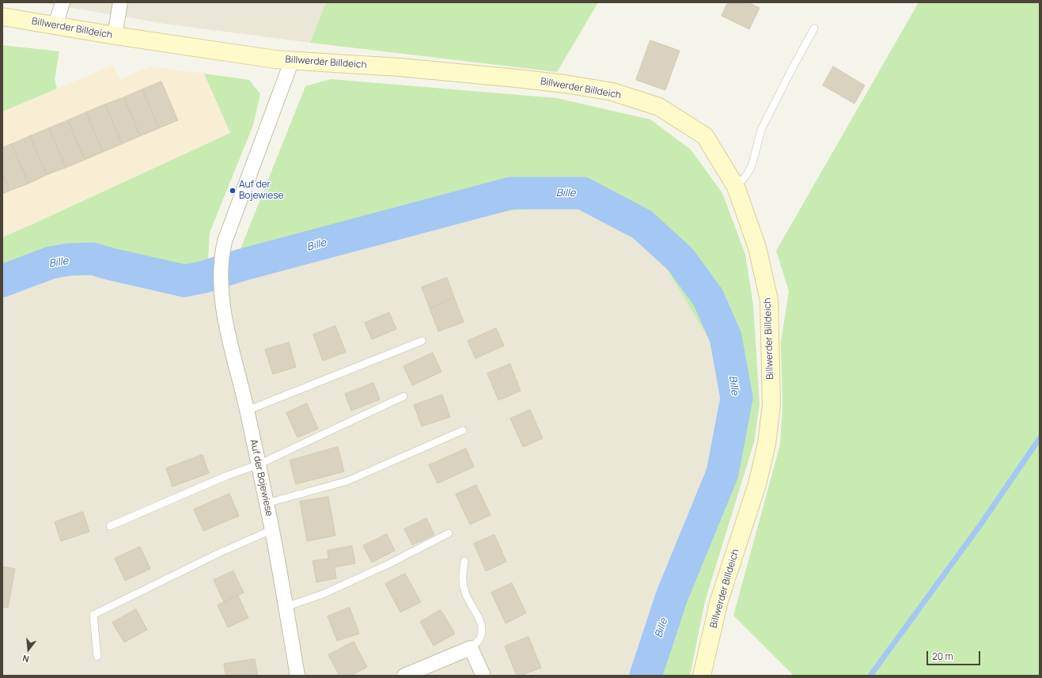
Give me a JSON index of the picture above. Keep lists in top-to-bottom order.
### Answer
{
  "streets": {
    "street": ["Billwerder Billdeich", "Auf der Bojewiese"]
  },
  "crossings": [
    ["Billwerder Billdeich", "Auf der Bojewiese"]
  ],
  "water": ["Bille"],
  "places": ["Auf der Bojewiese"],
  "scale_bar": "20 m",
  "north": "bottom"
}
